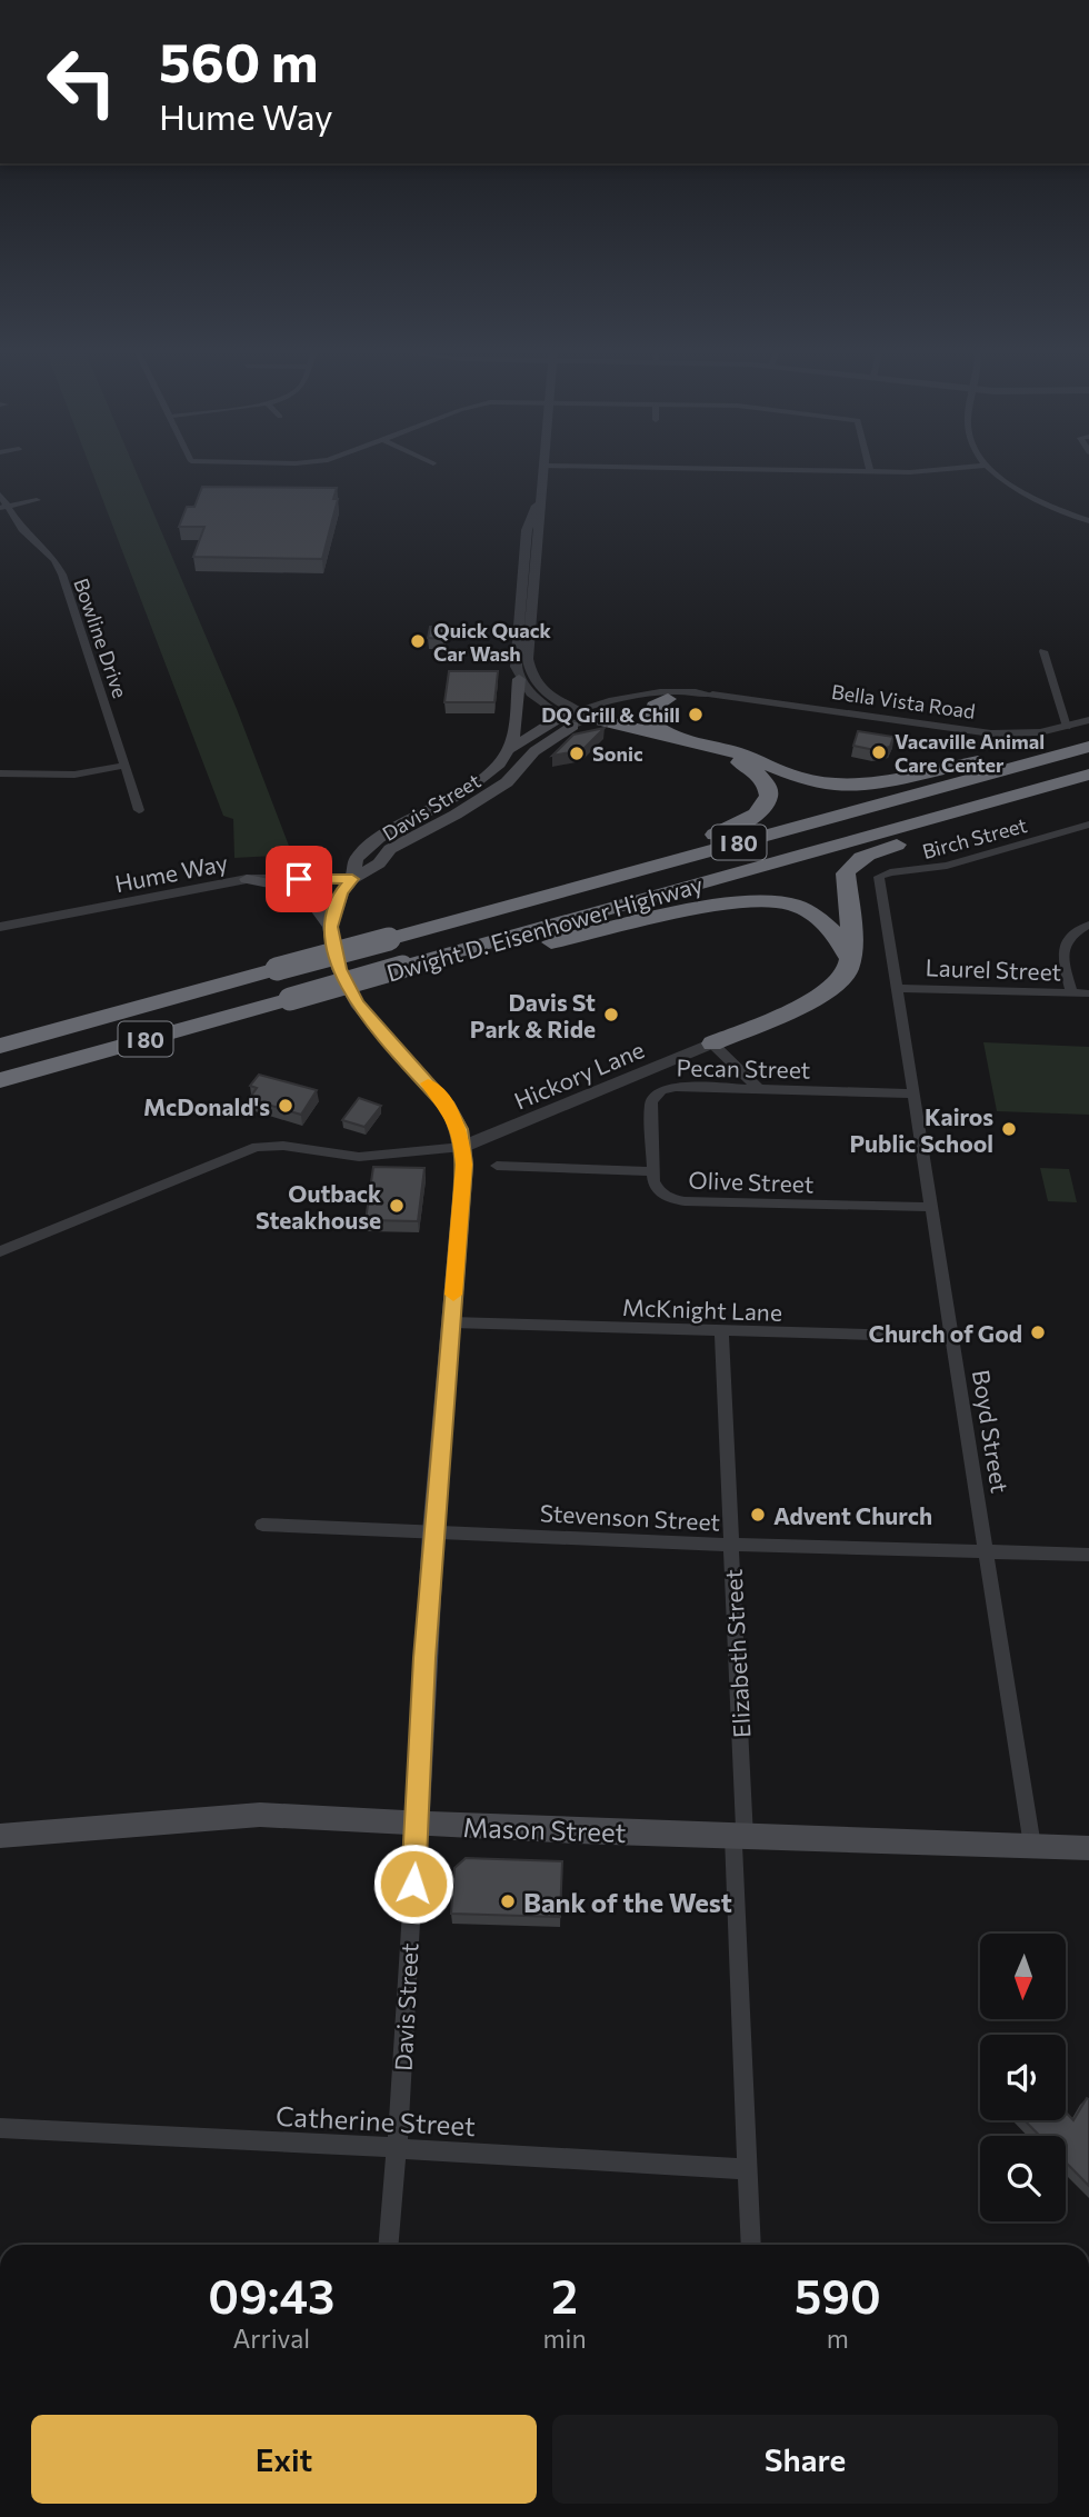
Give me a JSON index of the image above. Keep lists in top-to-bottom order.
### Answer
{
  "streets": {
    "highway": ["I 80", "Dwight D. Eisenhower Highway"],
    "main road": ["Davis Street", "Mason Street"],
    "street": [
      "Bowline Drive",
      "Bella Vista Road",
      "Birch Street",
      "Hume Way",
      "Laurel Street",
      "Pecan Street",
      "Hickory Lane",
      "Olive Street",
      "McKnight Lane",
      "Boyd Street",
      "Stevenson Street",
      "Elizabeth Street",
      "Catherine Street"
    ]
  },
  "crossings": [
    ["Bella Vista Road", "Davis Street"],
    ["Davis Street", "Hume Way"],
    ["Davis Street", "Hickory Lane"],
    ["Davis Street", "McKnight Lane"],
    ["Davis Street", "Stevenson Street"],
    ["Davis Street", "Mason Street"],
    ["Davis Street", "Catherine Street"],
    ["Birch Street", "Boyd Street"],
    ["Laurel Street", "Boyd Street"],
    ["Pecan Street", "Olive Street"],
    ["Pecan Street", "Boyd Street"],
    ["Olive Street", "Boyd Street"],
    ["McKnight Lane", "Boyd Street"],
    ["McKnight Lane", "Elizabeth Street"],
    ["Boyd Street", "Stevenson Street"],
    ["Boyd Street", "Mason Street"],
    ["Stevenson Street", "Elizabeth Street"],
    ["Elizabeth Street", "Mason Street"],
    ["Elizabeth Street", "Catherine Street"]
  ],
  "places": [
    "Quick Quack Car Wash",
    "DQ Grill & Chill",
    "Vacaville Animal Care Center",
    "Sonic",
    "Davis St Park & Ride",
    "McDonald's",
    "Kairos Public School",
    "Outback Steakhouse",
    "Church of God",
    "Advent Church",
    "Bank of the West"
  ],
  "north": "bottom",
  "page": {
    "turn": ["560 m", "Hume Way"],
    "eta": [
      "09:43",
      "Arrival",
      "2",
      "min",
      "590",
      "m"
    ],
    "buttons": ["Exit", "Share"]
  }
}
